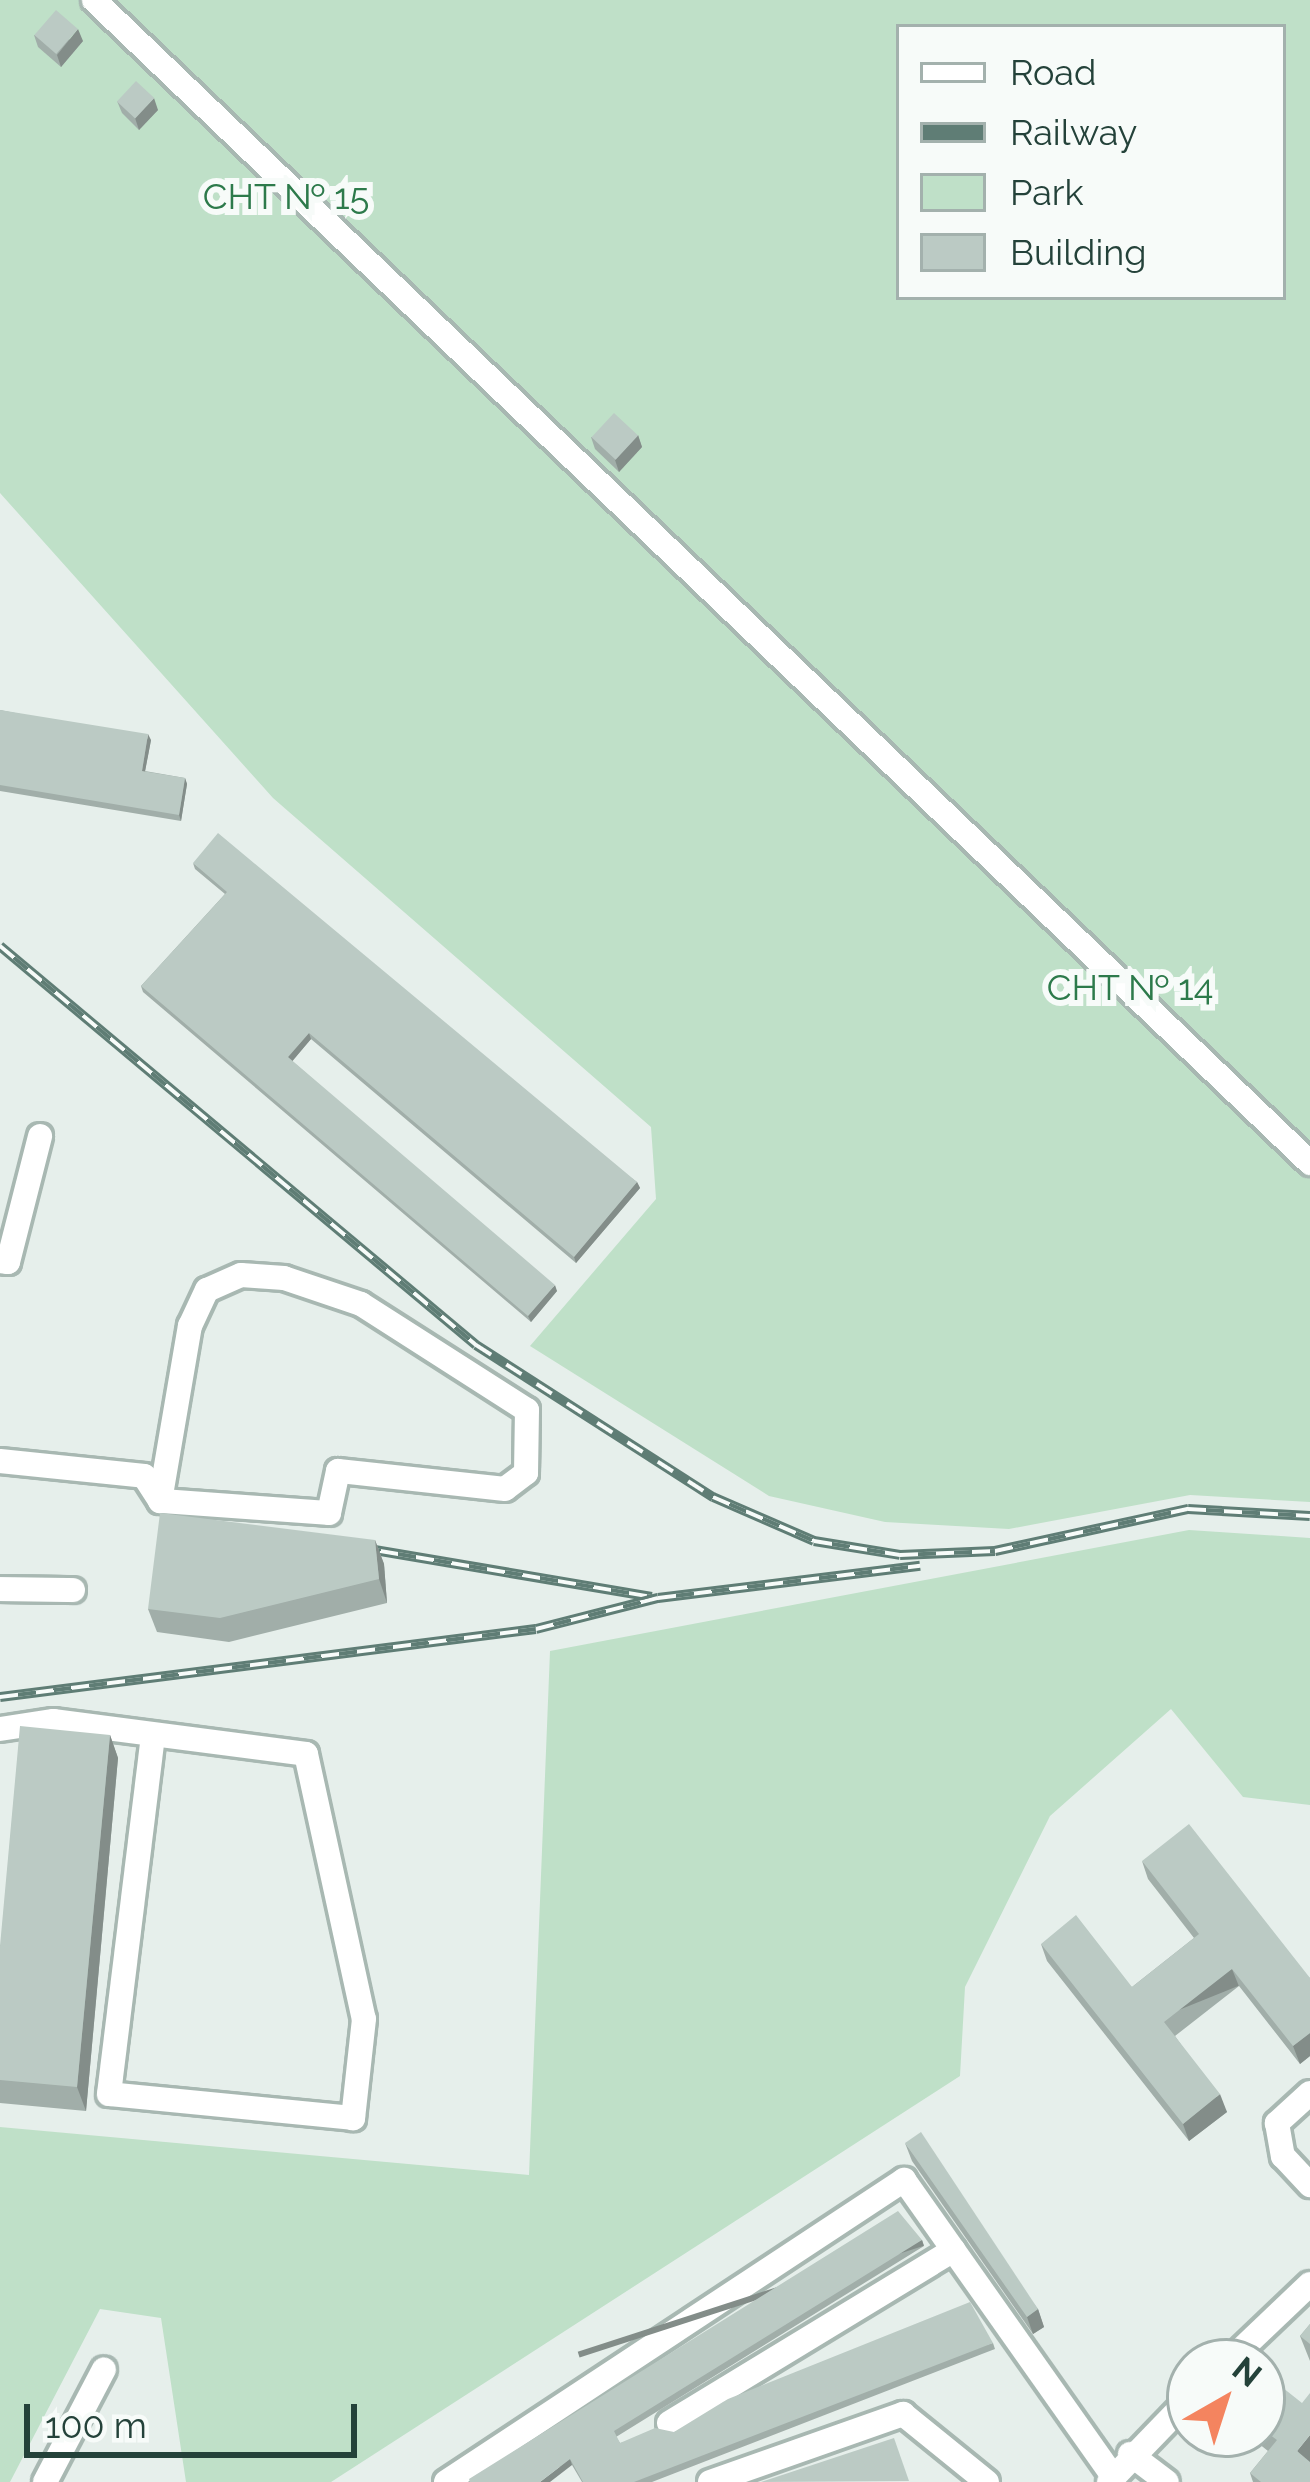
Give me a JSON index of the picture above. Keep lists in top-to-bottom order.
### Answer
{
  "parks": ["СНТ № 15", "СНТ № 14"],
  "legend": [
    "Road",
    "Railway",
    "Park",
    "Building"
  ],
  "scale_bar": "100 m",
  "north": "top right"
}
